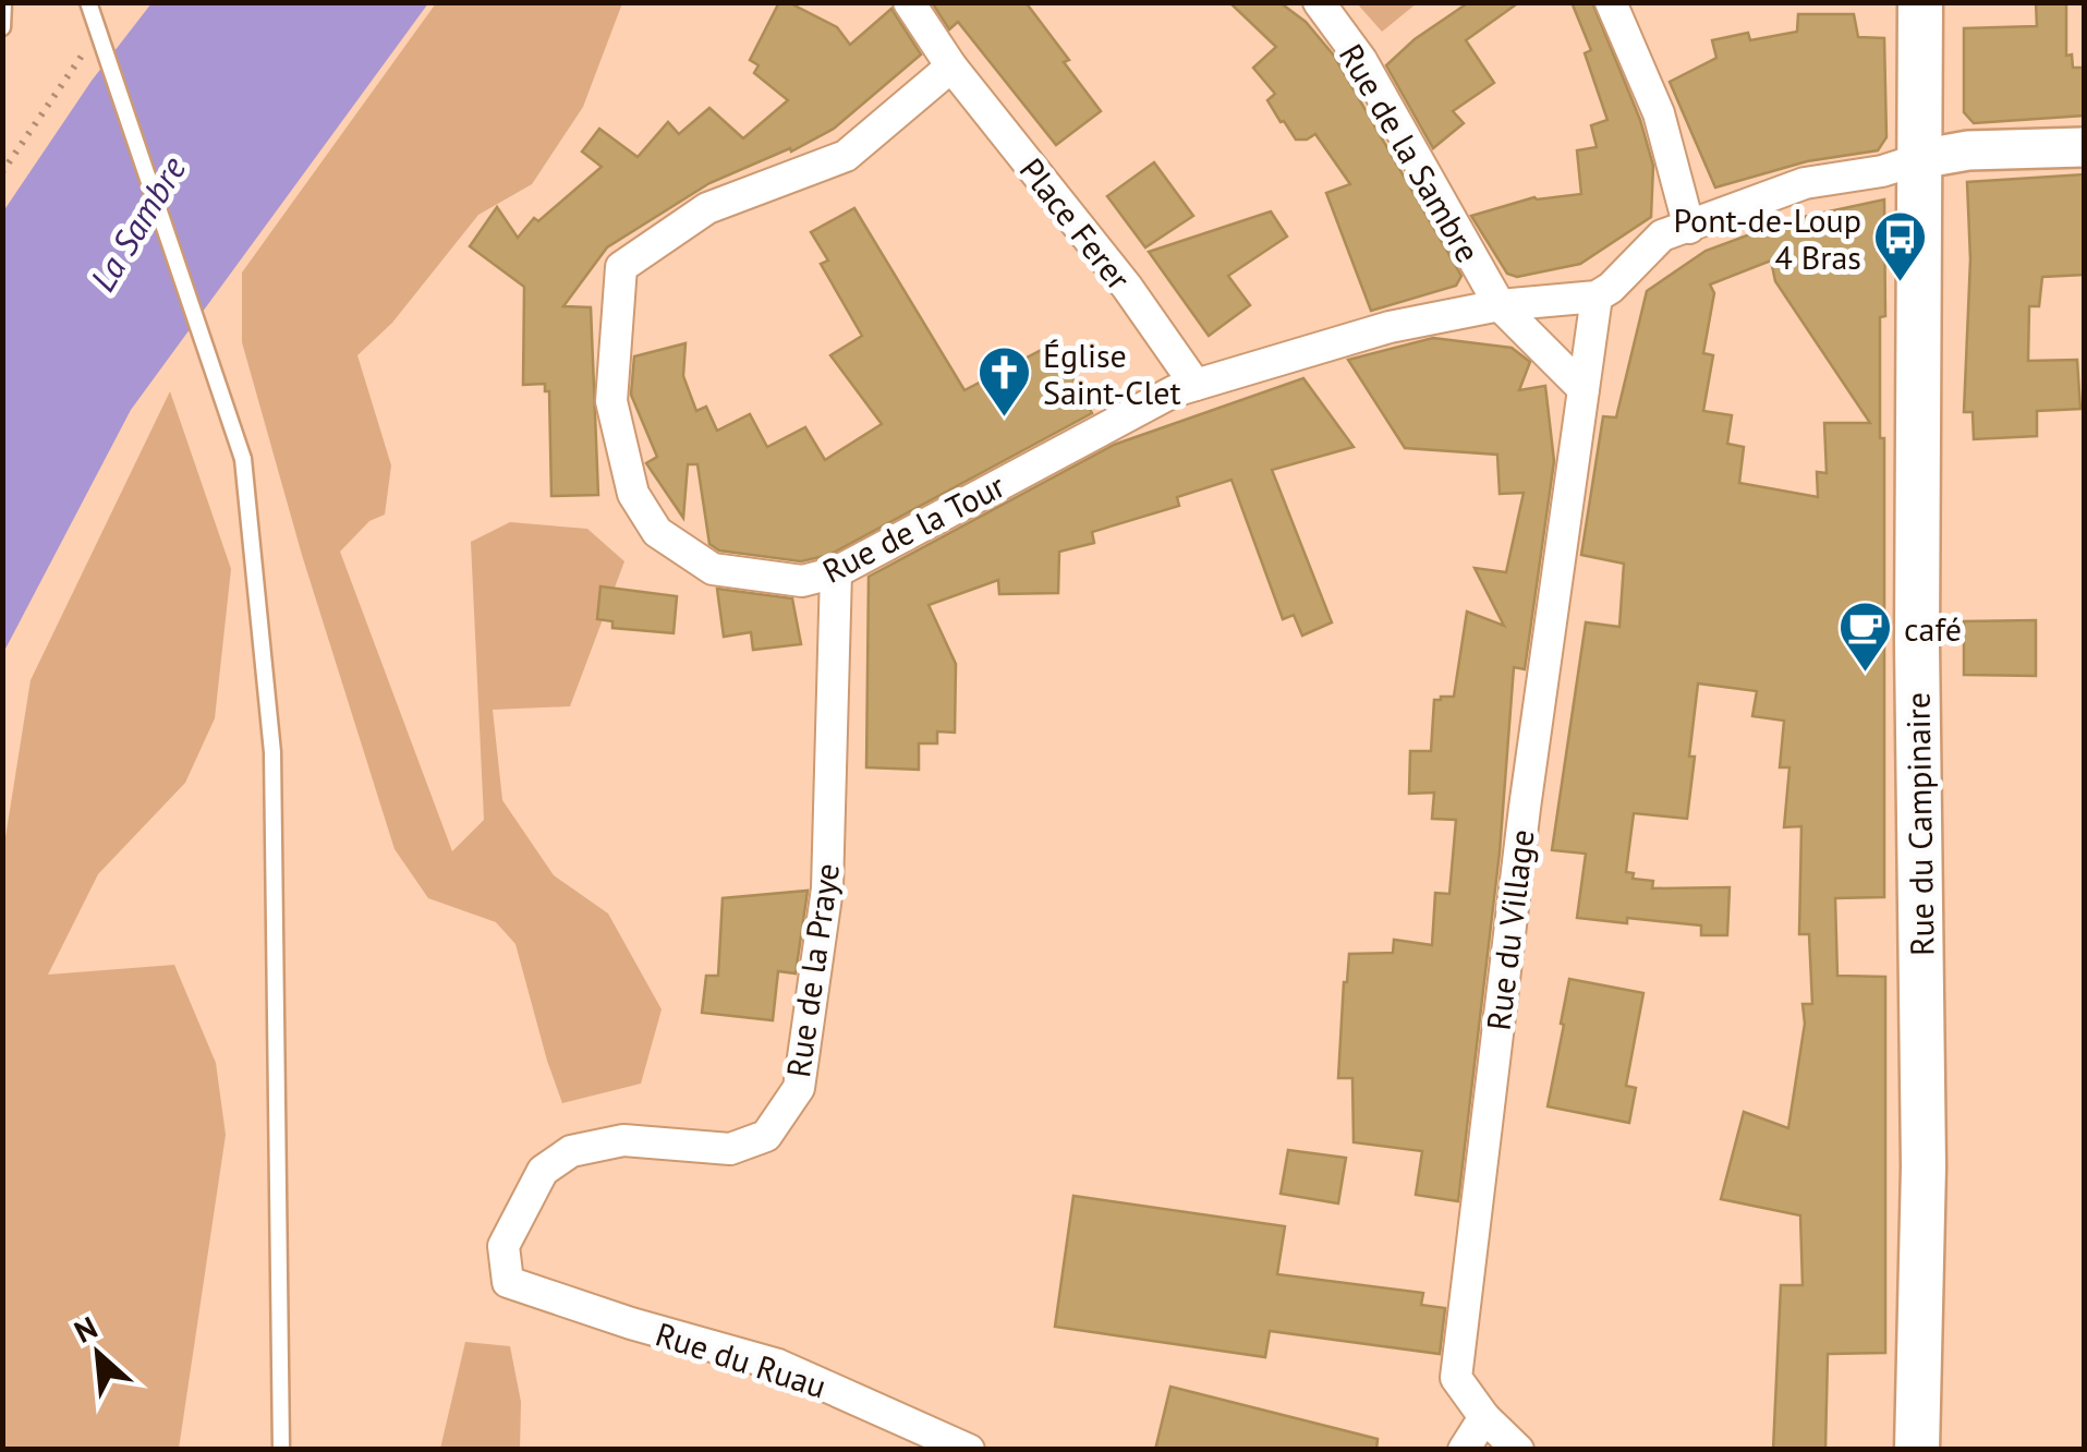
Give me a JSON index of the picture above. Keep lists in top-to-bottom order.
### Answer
{
  "streets": {
    "main road": ["Rue du Campinaire"],
    "street": [
      "Rue de la Sambre",
      "Place Ferer",
      "Rue de la Tour",
      "Rue du Village",
      "Rue de la Praye",
      "Rue du Ruau"
    ]
  },
  "crossings": [
    ["Rue de la Sambre", "Rue de la Tour"],
    ["Rue de la Sambre", "Rue du Village"],
    ["Place Ferer", "Rue de la Tour"],
    ["Rue de la Tour", "Rue du Village"],
    ["Rue de la Tour", "Rue de la Praye"],
    ["Rue de la Praye", "Rue du Ruau"]
  ],
  "water": ["La Sambre"],
  "places": {
    "bus stop": ["Pont-de-Loup 4 Bras"],
    "church": ["Église Saint-Clet"],
    "cafe": ["café"]
  },
  "north": "top left"
}
